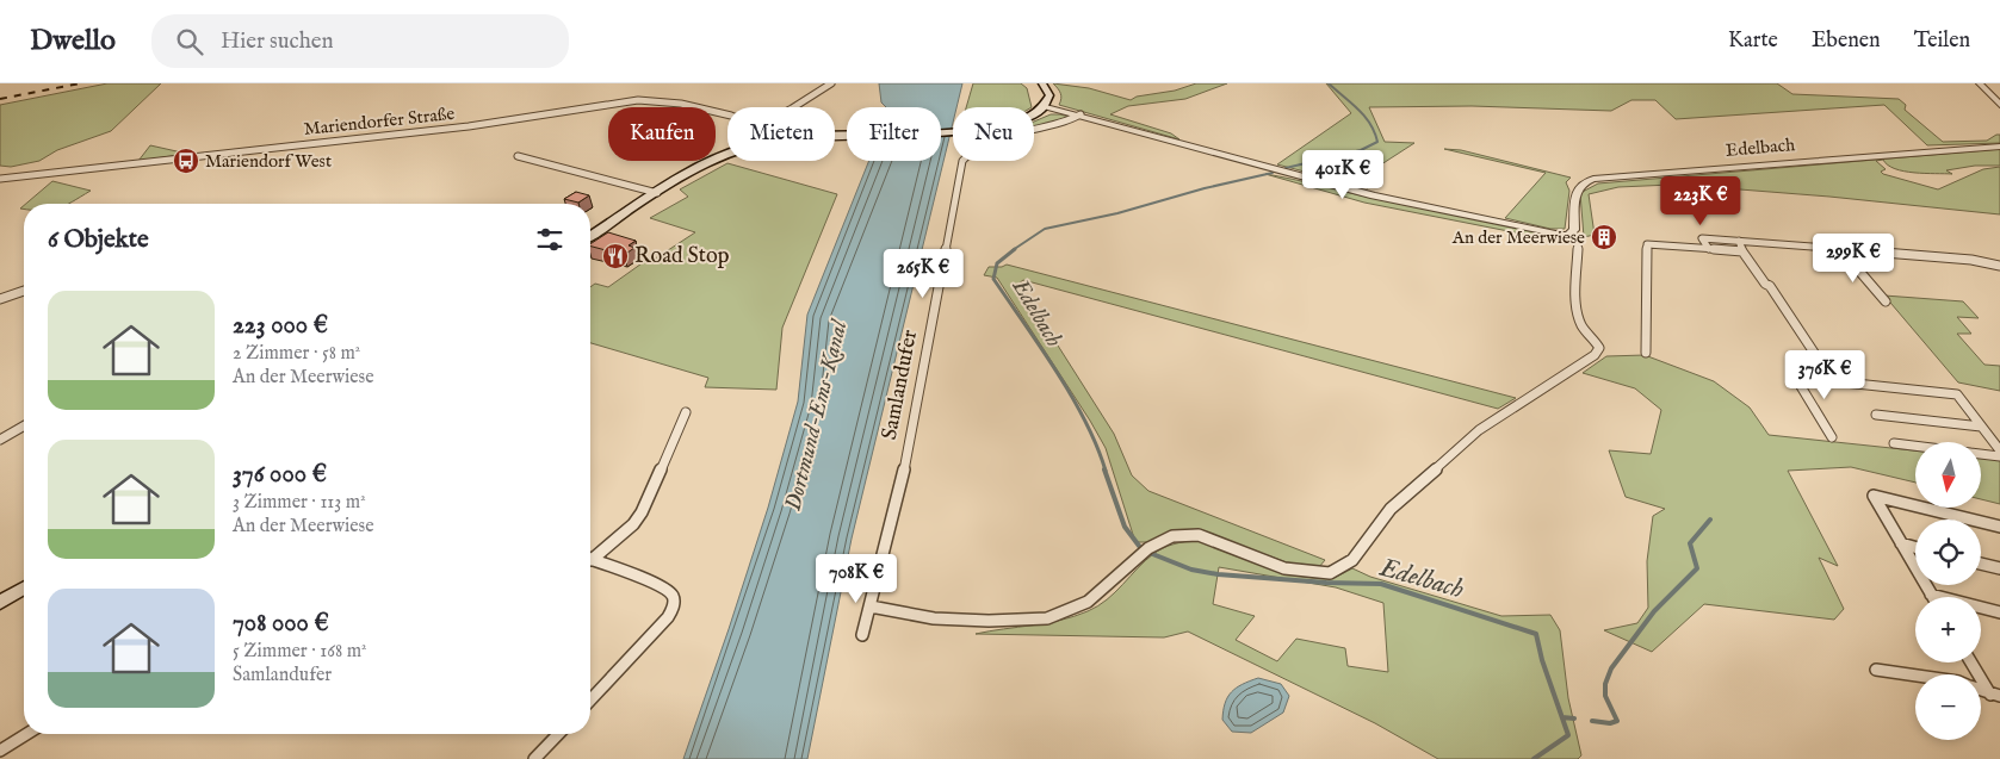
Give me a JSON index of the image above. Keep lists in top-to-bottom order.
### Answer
{
  "streets": {
    "street": ["Mariendorfer Straße", "Edelbach", "Samlandufer"]
  },
  "water": ["Edelbach", "Dortmund-Ems-Kanal"],
  "places": {
    "bus stop": ["Mariendorf West"],
    "building": ["An der Meerwiese"],
    "restaurant": ["Road Stop"]
  },
  "north": "bottom",
  "page": {
    "header": "Dwello",
    "search": "Hier suchen",
    "nav": ["Karte", "Ebenen", "Teilen"],
    "chip": [
      "Kaufen",
      "Mieten",
      "Filter",
      "Neu"
    ],
    "price": [
      "401K €",
      "223K €",
      "299K €",
      "265K €",
      "376K €",
      "708K €"
    ],
    "heading": "6 Objekte",
    "list": [
      {
        "name": "223 000 €",
        "note": "2 Zimmer · 58 m² · An der Meerwiese"
      },
      {
        "name": "376 000 €",
        "note": "3 Zimmer · 113 m² · An der Meerwiese"
      },
      {
        "name": "708 000 €",
        "note": "5 Zimmer · 168 m² · Samlandufer"
      }
    ],
    "map_buttons": ["+", "−"]
  }
}
